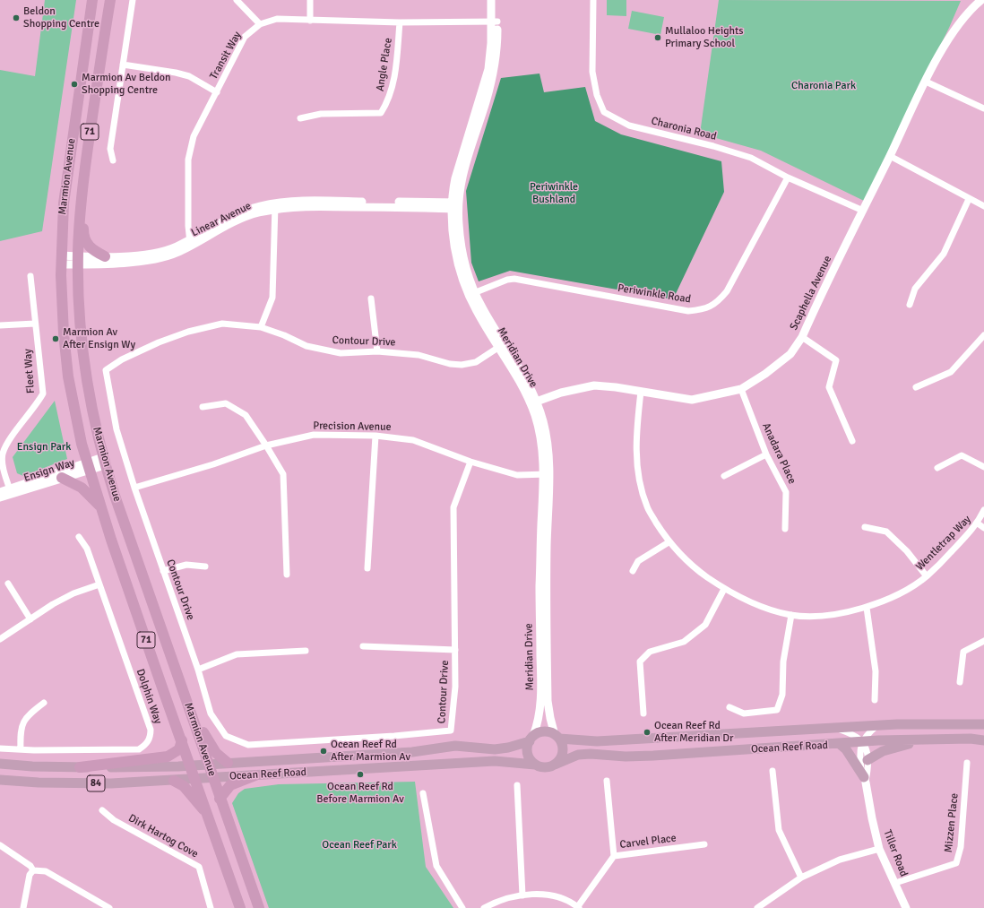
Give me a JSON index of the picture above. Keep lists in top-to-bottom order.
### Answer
{
  "streets": {
    "highway": ["71", "Marmion Avenue"],
    "main road": ["Ocean Reef Road", "84"],
    "street": [
      "Transit Way",
      "Angle Place",
      "Charonia Road",
      "Linear Avenue",
      "Scaphella Avenue",
      "Periwinkle Road",
      "Contour Drive",
      "Meridian Drive",
      "Fleet Way",
      "Precision Avenue",
      "Anadara Place",
      "Ensign Way",
      "Wentletrap Way",
      "Dolphin Way",
      "Mizzen Place",
      "Dirk Hartog Cove",
      "Carvel Place",
      "Tiller Road"
    ]
  },
  "crossings": [
    ["Transit Way", "Linear Avenue"],
    ["Charonia Road", "Scaphella Avenue"],
    ["Charonia Road", "Periwinkle Road"],
    ["Marmion Avenue", "Linear Avenue"],
    ["Marmion Avenue", "Ensign Way"],
    ["Marmion Avenue", "Ocean Reef Road"],
    ["Linear Avenue", "Meridian Drive"],
    ["Scaphella Avenue", "Meridian Drive"],
    ["Scaphella Avenue", "Anadara Place"],
    ["Scaphella Avenue", "Wentletrap Way"],
    ["Periwinkle Road", "Meridian Drive"],
    ["Contour Drive", "Meridian Drive"],
    ["Contour Drive", "Precision Avenue"],
    ["Meridian Drive", "Precision Avenue"],
    ["Meridian Drive", "Ocean Reef Road"],
    ["Fleet Way", "Ensign Way"],
    ["Ocean Reef Road", "Tiller Road"],
    ["Mizzen Place", "Tiller Road"]
  ],
  "parks": [
    "Charonia Park",
    "Periwinkle Bushland",
    "Ensign Park",
    "Ocean Reef Park"
  ],
  "places": [
    "Beldon Shopping Centre",
    "Mullaloo Heights Primary School",
    "Marmion Av Beldon Shopping Centre",
    "Marmion Av After Ensign Wy",
    "Ocean Reef Rd After Meridian Dr",
    "Ocean Reef Rd After Marmion Av",
    "Ocean Reef Rd Before Marmion Av"
  ]
}
